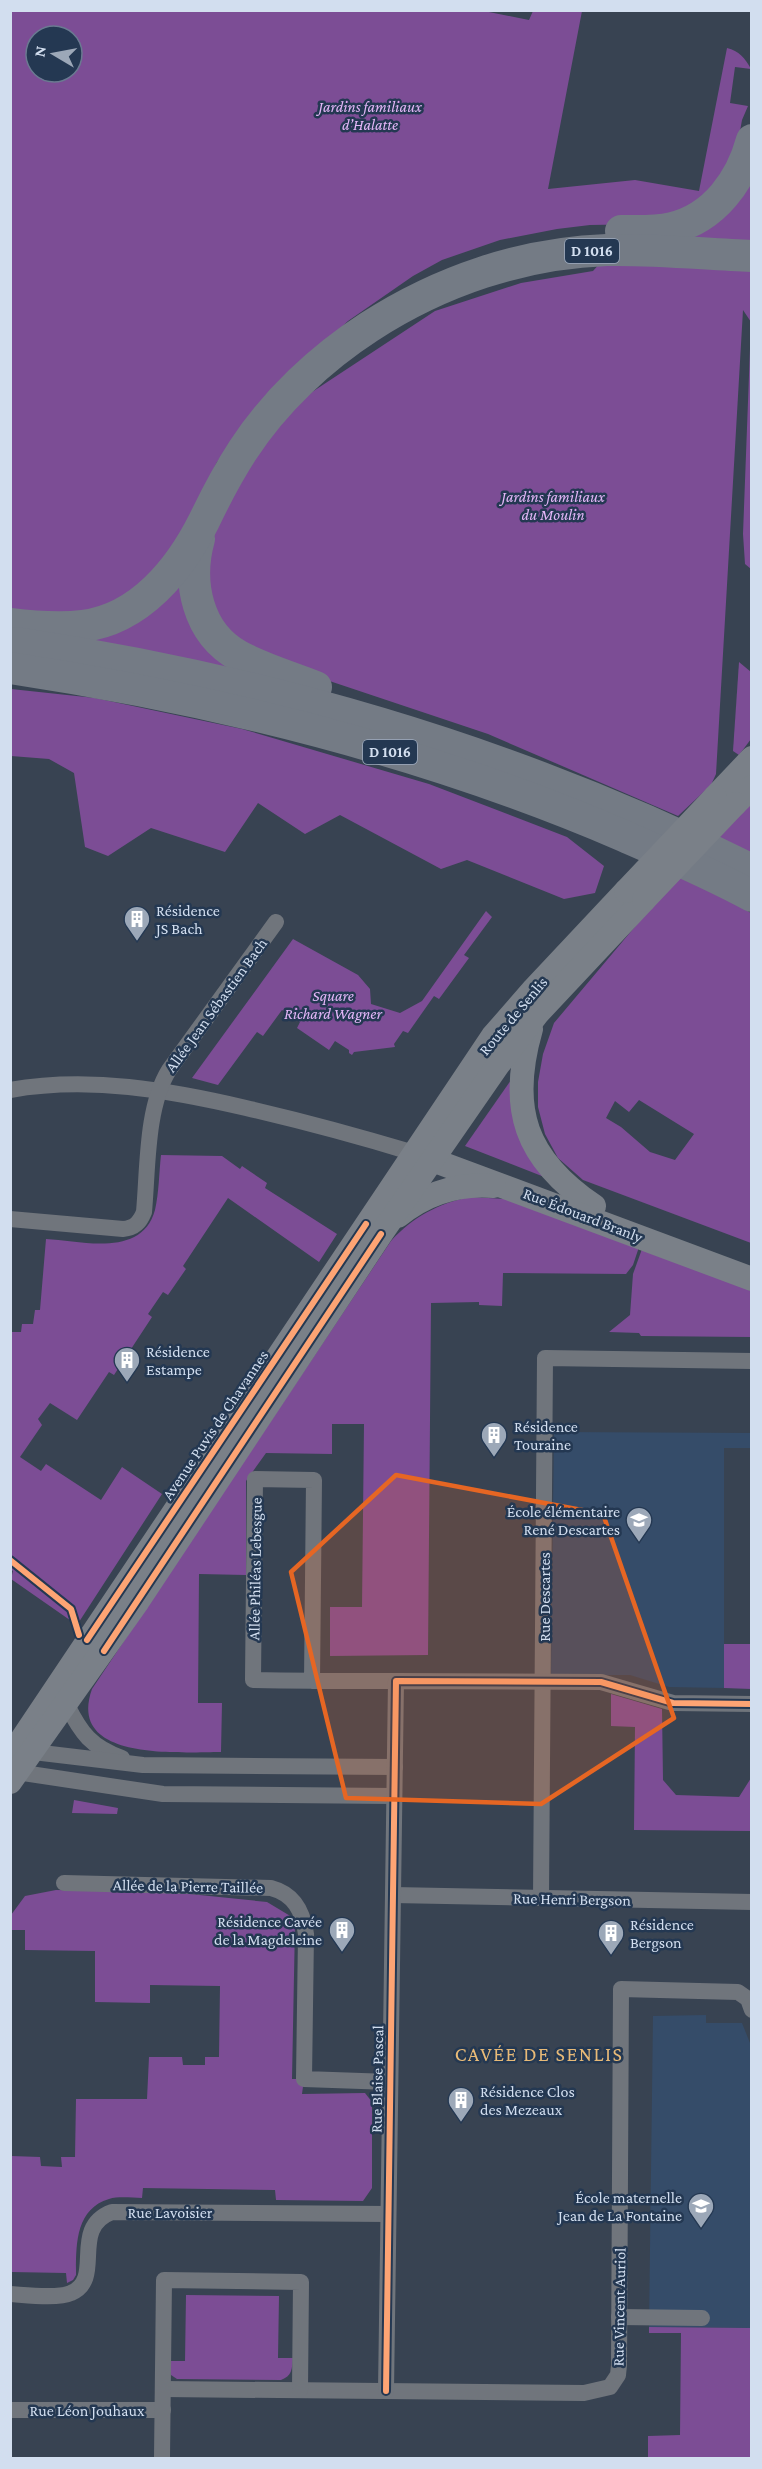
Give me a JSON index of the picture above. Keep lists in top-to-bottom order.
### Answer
{
  "streets": {
    "highway": ["D 1016"],
    "main road": ["Route de Senlis", "Rue Édouard Branly", "Avenue Puvis de Chavannes"],
    "street": [
      "Allée Jean Sébastien Bach",
      "Allée Philéas Lebesgue",
      "Rue Descartes",
      "Allée de la Pierre Taillée",
      "Rue Henri Bergson",
      "Rue Blaise Pascal",
      "Rue Lavoisier",
      "Rue Vincent Auriol",
      "Rue Léon Jouhaux"
    ]
  },
  "crossings": [
    ["Route de Senlis", "Rue Édouard Branly"],
    ["Route de Senlis", "Avenue Puvis de Chavannes"],
    ["Rue Édouard Branly", "Avenue Puvis de Chavannes"],
    ["Allée Philéas Lebesgue", "Rue Descartes"],
    ["Allée Philéas Lebesgue", "Rue Blaise Pascal"],
    ["Rue Descartes", "Rue Henri Bergson"],
    ["Allée de la Pierre Taillée", "Rue Blaise Pascal"],
    ["Rue Henri Bergson", "Rue Blaise Pascal"],
    ["Rue Blaise Pascal", "Rue Lavoisier"],
    ["Rue Blaise Pascal", "Rue Vincent Auriol"]
  ],
  "districts": ["CAVÉE DE SENLIS"],
  "parks": ["Jardins familiaux d’Halatte", "Jardins familiaux du Moulin", "Square Richard Wagner"],
  "places": {
    "building": [
      "Résidence JS Bach",
      "Résidence Estampe",
      "Résidence Touraine",
      "Résidence Cavée de la Magdeleine",
      "Résidence Bergson",
      "Résidence Clos des Mezeaux"
    ],
    "school or university": ["École élémentaire René Descartes", "École maternelle Jean de La Fontaine"]
  },
  "north": "left"
}
